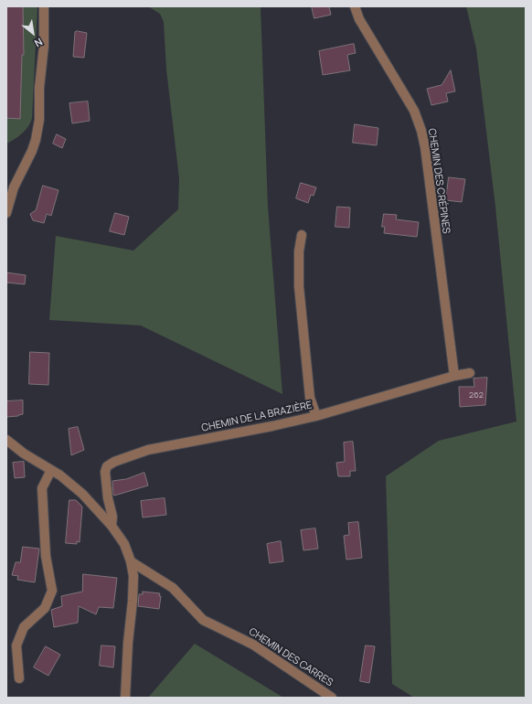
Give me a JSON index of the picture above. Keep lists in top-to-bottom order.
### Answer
{
  "streets": {
    "street": ["CHEMIN DES CRÉPINES", "CHEMIN DE LA BRAZIÈRE", "CHEMIN DES CARRES"]
  },
  "crossings": [
    ["CHEMIN DES CRÉPINES", "CHEMIN DE LA BRAZIÈRE"]
  ],
  "house_numbers": ["262"],
  "north": "bottom right"
}
